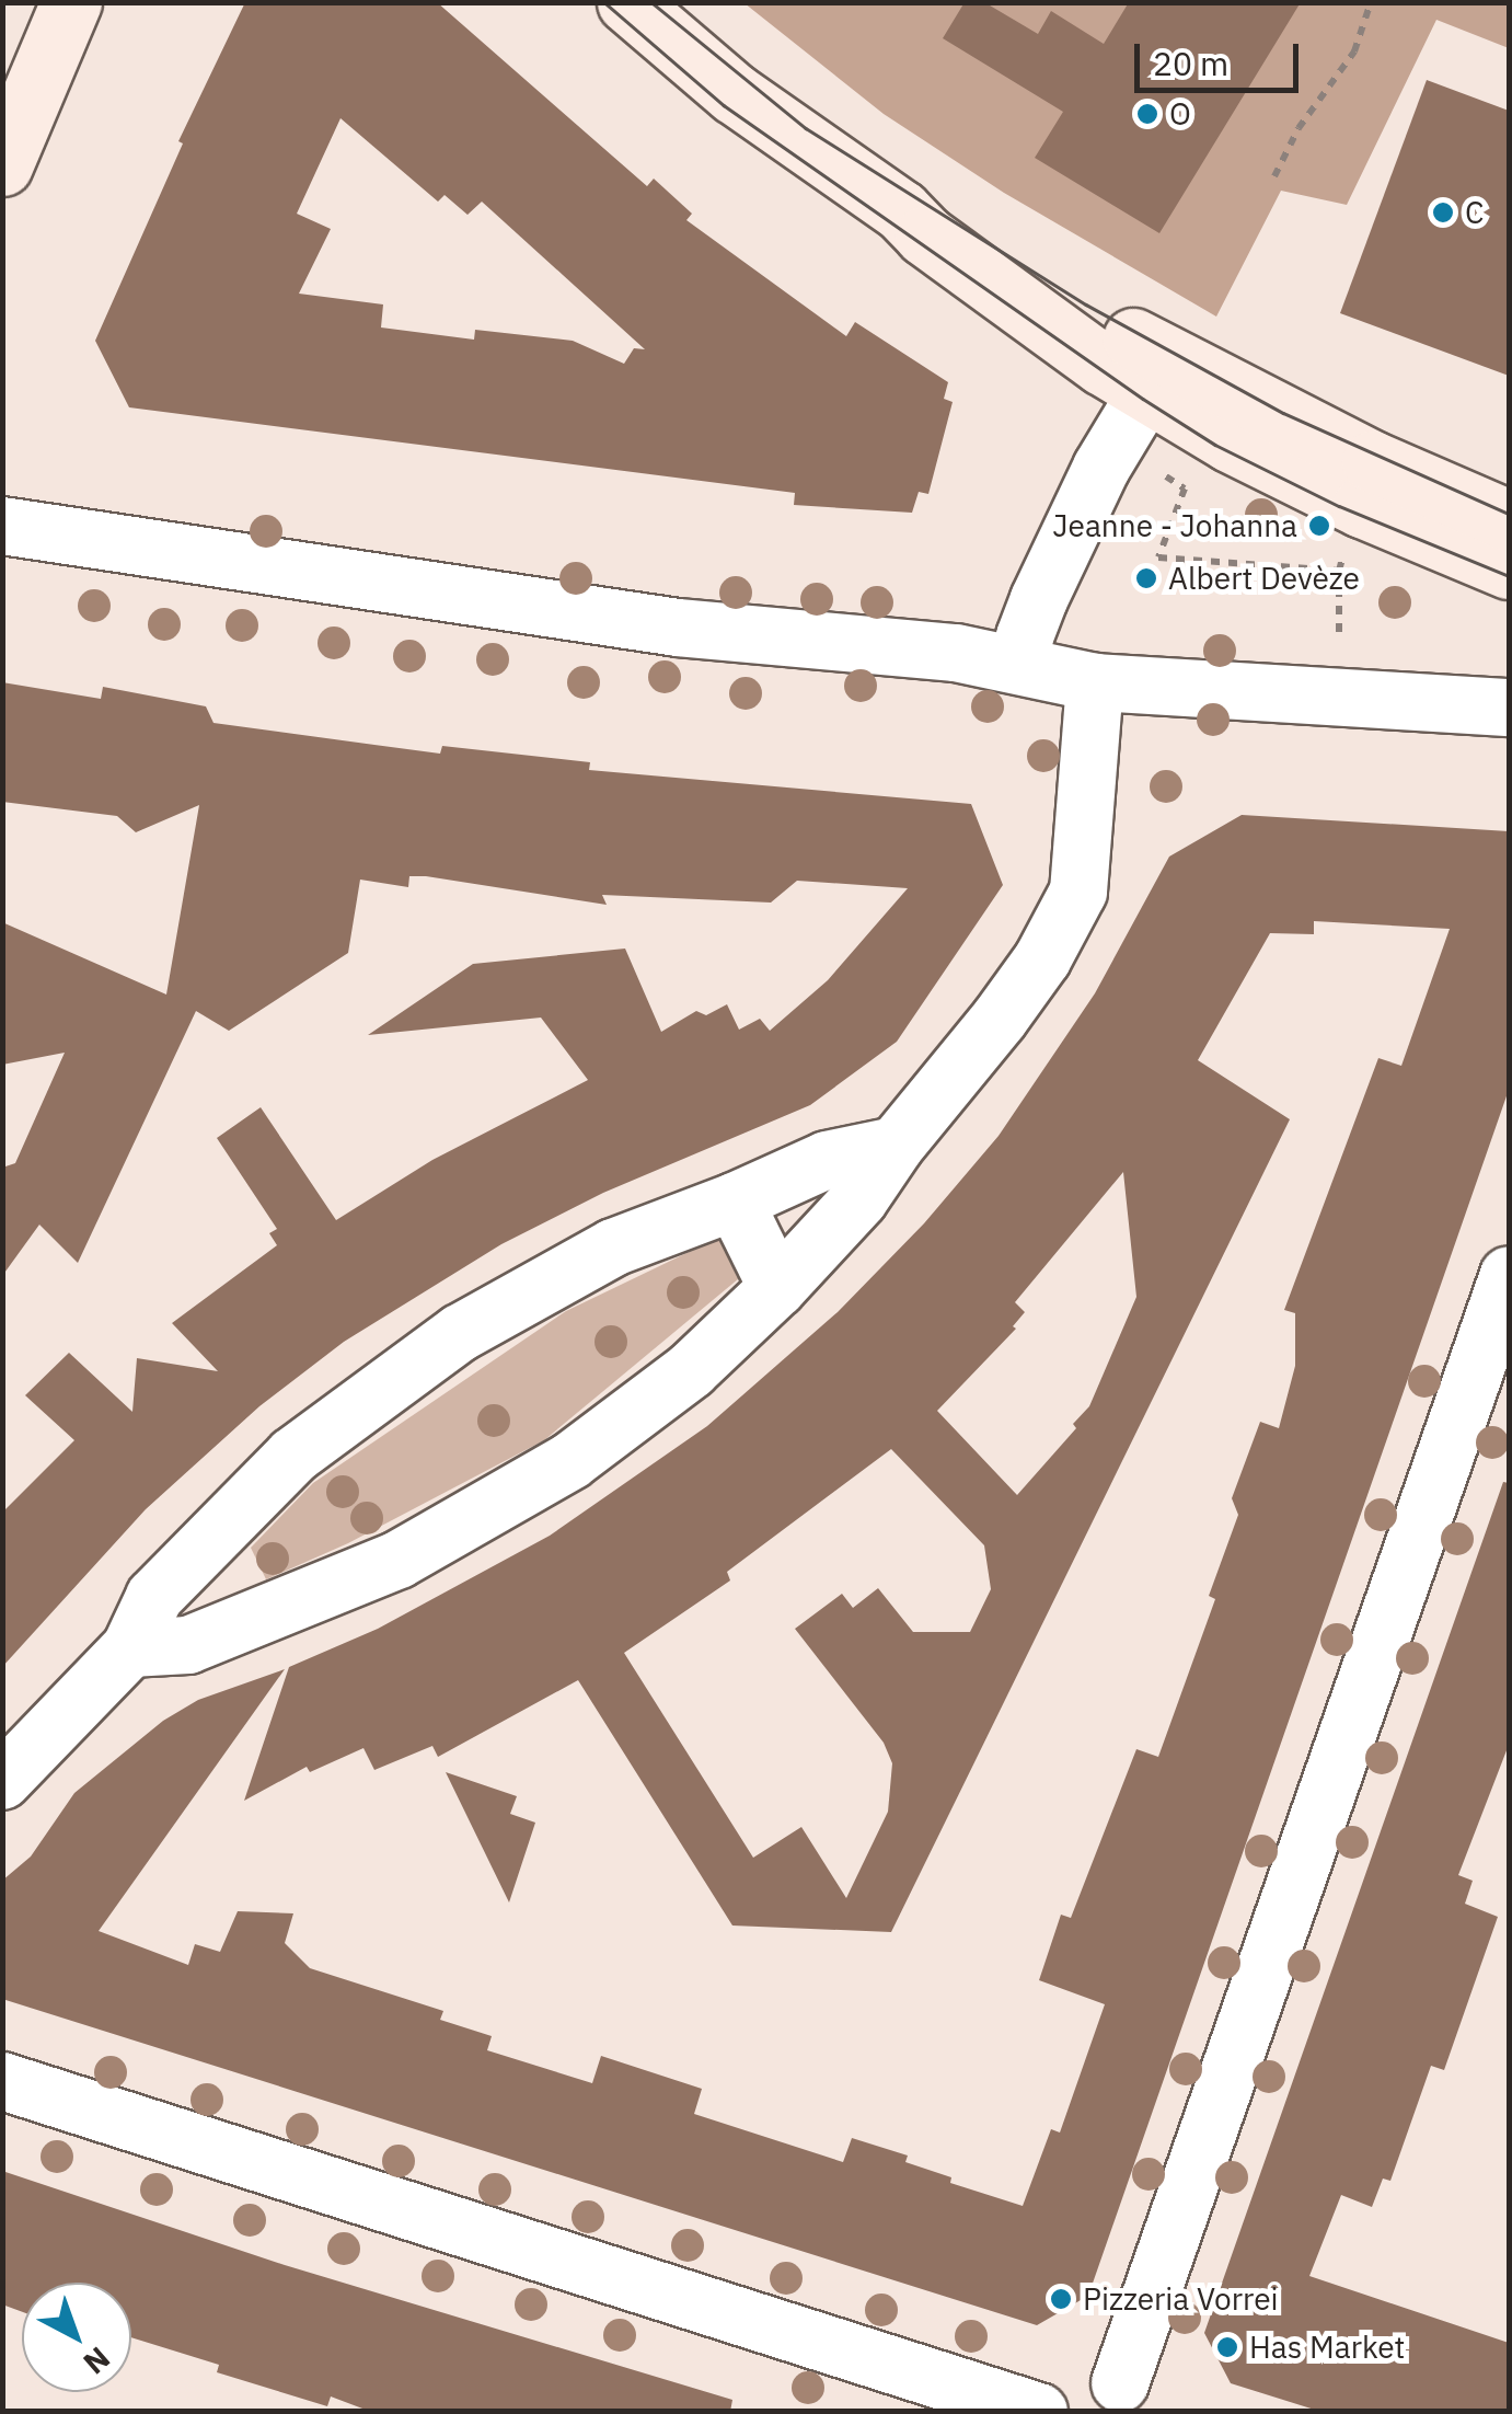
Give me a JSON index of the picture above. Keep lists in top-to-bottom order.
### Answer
{
  "places": [
    "O",
    "C",
    "Jeanne - Johanna",
    "Albert Devèze",
    "Pizzeria Vorrei",
    "Has Market"
  ],
  "scale_bar": "20 m",
  "north": "bottom right"
}
